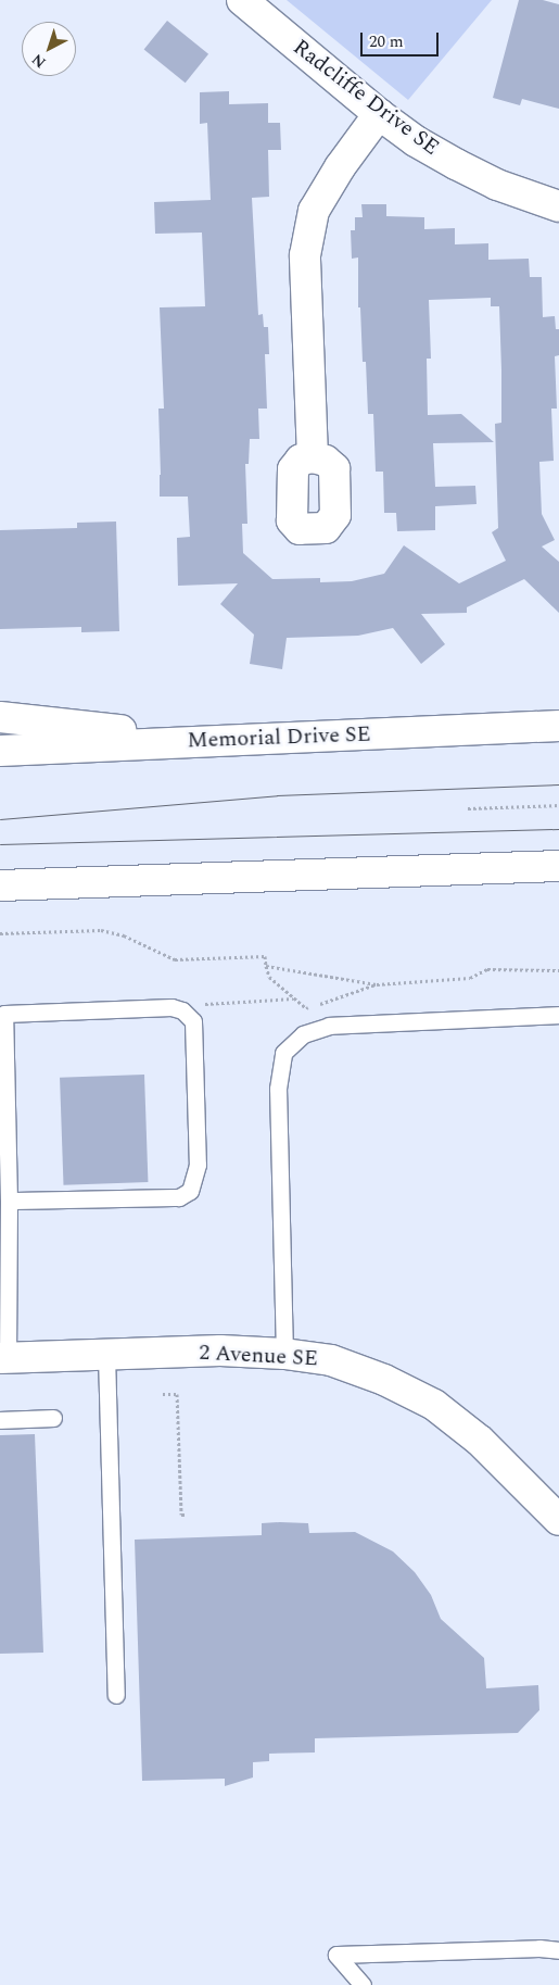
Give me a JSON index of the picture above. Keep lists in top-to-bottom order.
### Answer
{
  "streets": {
    "street": ["Radcliffe Drive SE", "Memorial Drive SE", "2 Avenue SE"]
  },
  "scale_bar": "20 m",
  "north": "bottom left"
}
